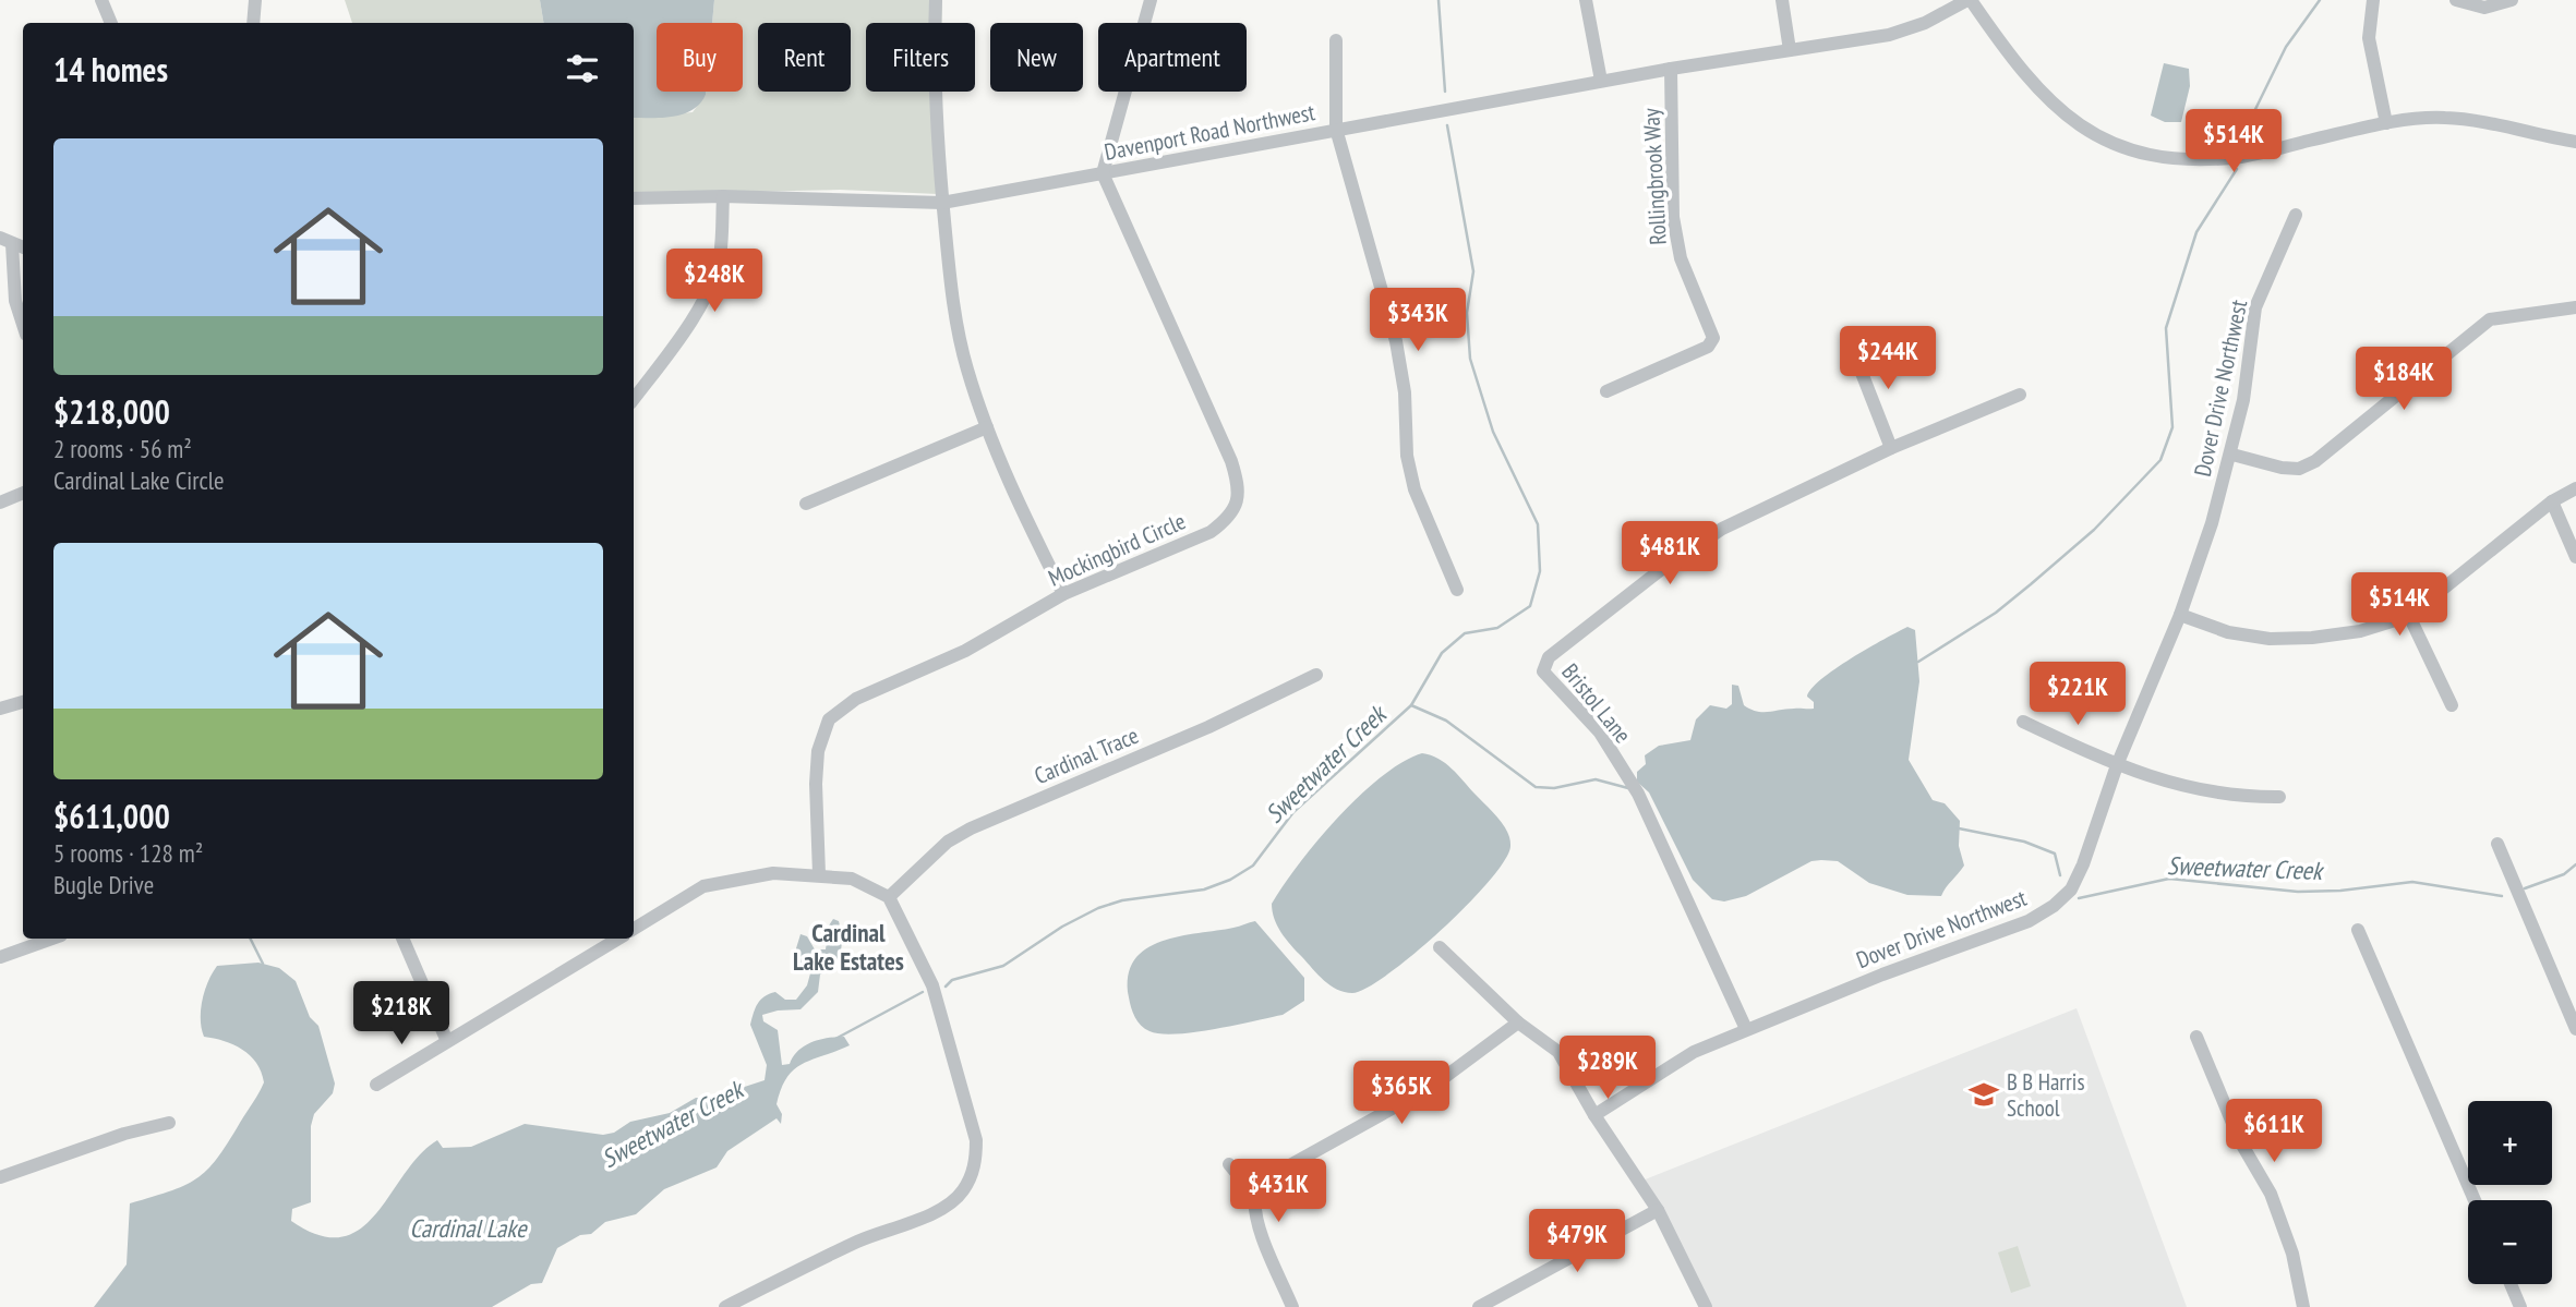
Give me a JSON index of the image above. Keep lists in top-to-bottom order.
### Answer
{
  "streets": {
    "street": [
      "Davenport Road Northwest",
      "Rollingbrook Way",
      "Dover Drive Northwest",
      "Mockingbird Circle",
      "Bristol Lane",
      "Cardinal Trace"
    ]
  },
  "crossings": [
    ["Davenport Road Northwest", "Rollingbrook Way"],
    ["Davenport Road Northwest", "Mockingbird Circle"],
    ["Dover Drive Northwest", "Bristol Lane"]
  ],
  "districts": ["Cardinal Lake Estates"],
  "water": ["Sweetwater Creek", "Cardinal Lake"],
  "places": {
    "school or university": ["B B Harris School"]
  },
  "page": {
    "chip": [
      "Buy",
      "Rent",
      "Filters",
      "New",
      "Apartment"
    ],
    "heading": "14 homes",
    "price": [
      "$514K",
      "$248K",
      "$343K",
      "$244K",
      "$184K",
      "$481K",
      "$514K",
      "$221K",
      "$218K",
      "$289K",
      "$365K",
      "$611K",
      "$431K",
      "$479K"
    ],
    "list": [
      {
        "name": "$218,000",
        "note": "2 rooms · 56 m² · Cardinal Lake Circle"
      },
      {
        "name": "$611,000",
        "note": "5 rooms · 128 m² · Bugle Drive"
      }
    ],
    "map_buttons": ["+", "−"]
  }
}
